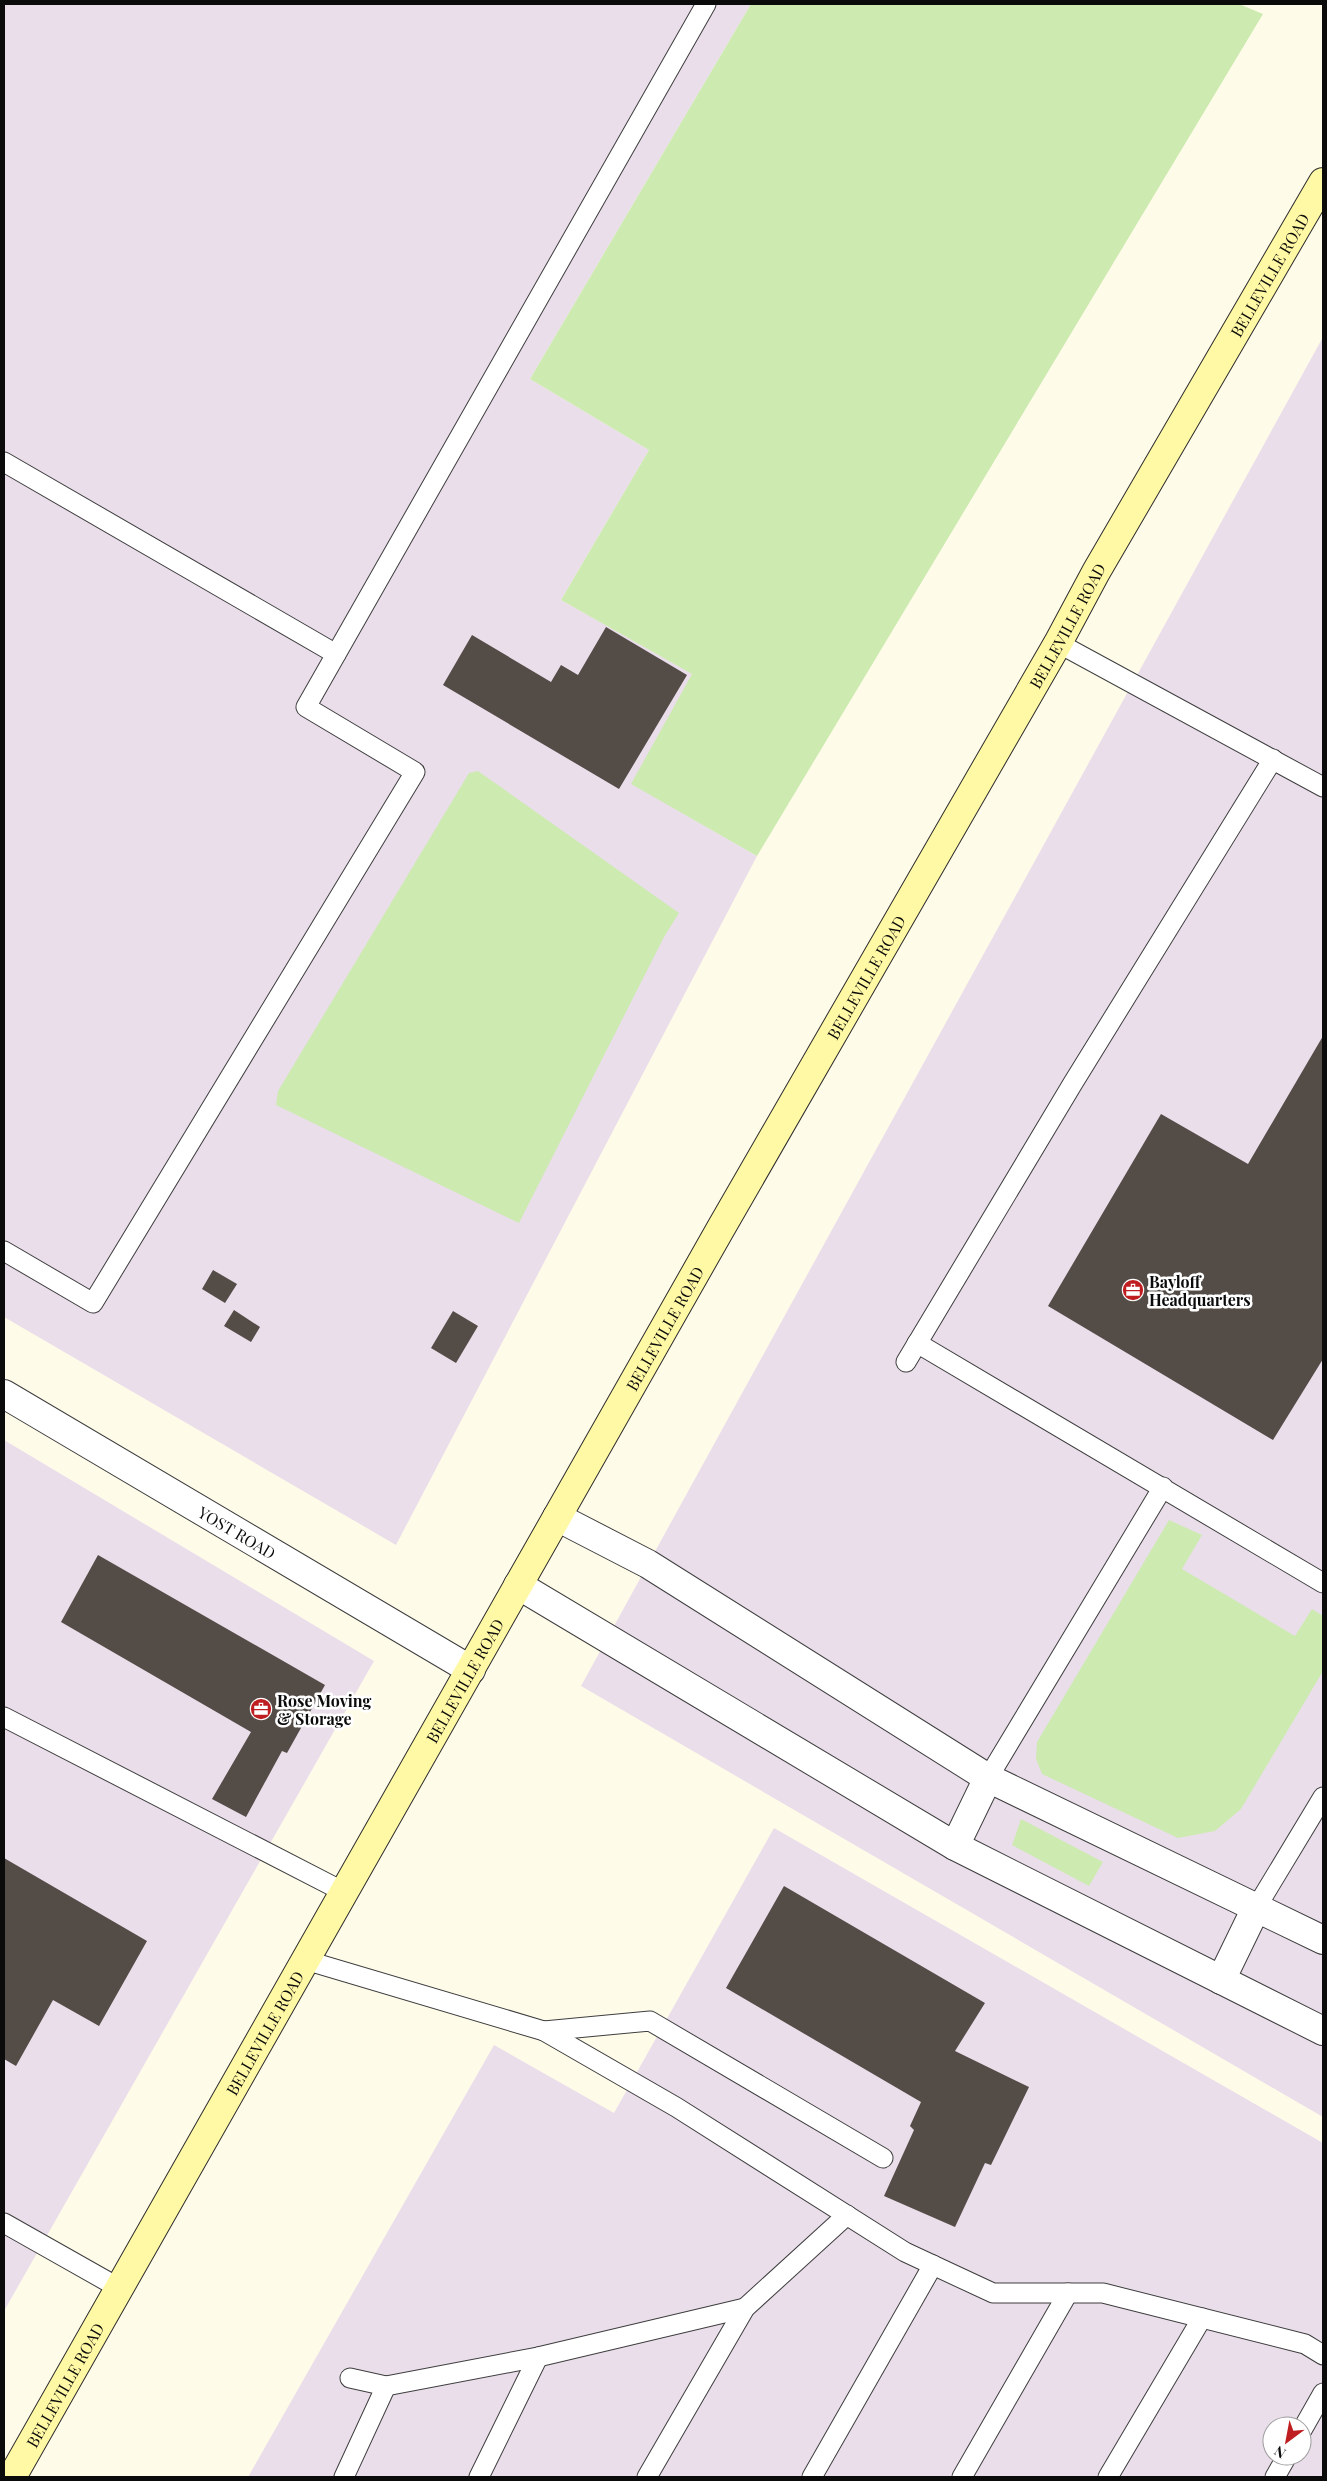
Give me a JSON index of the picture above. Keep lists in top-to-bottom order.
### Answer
{
  "streets": {
    "main road": ["BELLEVILLE ROAD"],
    "street": ["YOST ROAD"]
  },
  "crossings": [
    ["BELLEVILLE ROAD", "YOST ROAD"]
  ],
  "places": {
    "office": ["Bayloff Headquarters", "Rose Moving & Storage"]
  },
  "north": "bottom left"
}
